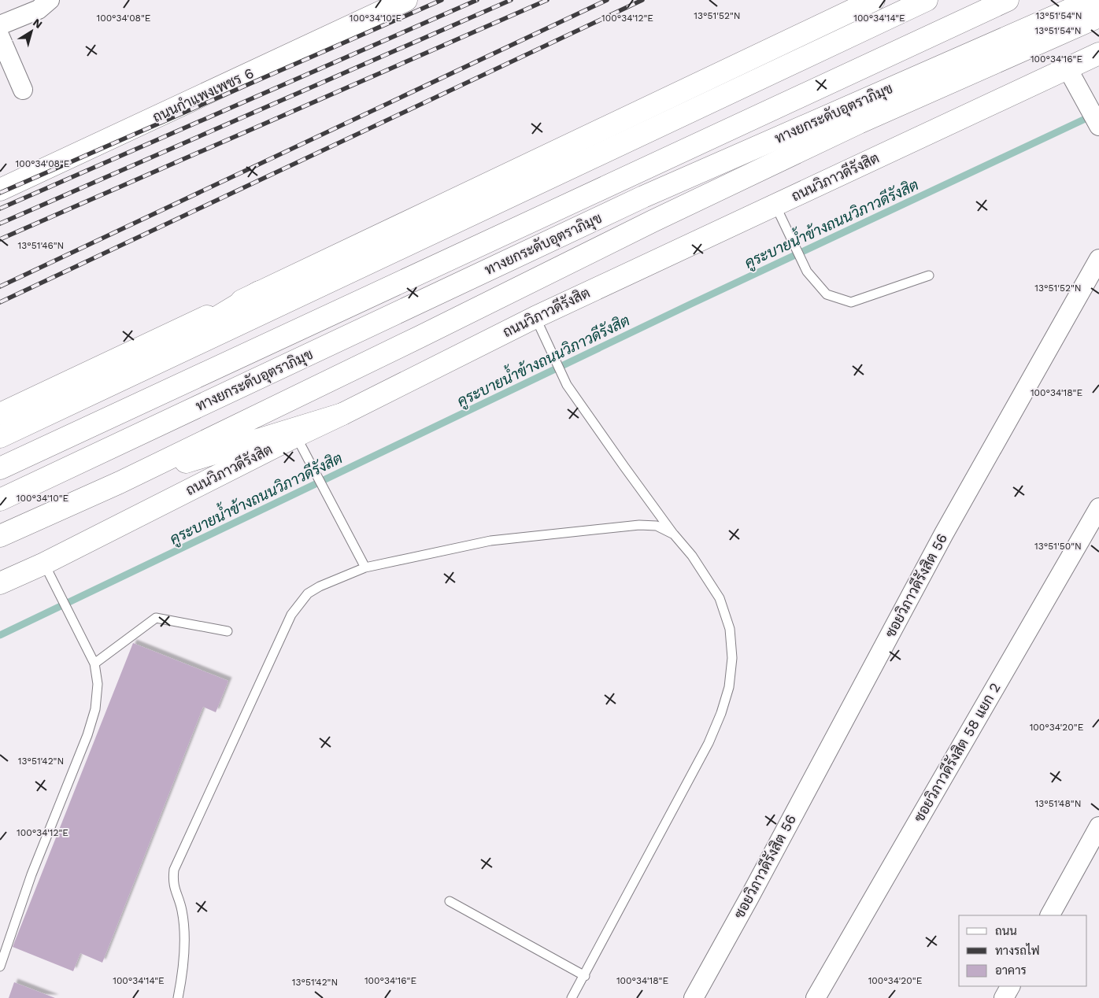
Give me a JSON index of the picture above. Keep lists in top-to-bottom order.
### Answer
{
  "streets": {
    "main road": ["ถนนกำแพงเพชร 6", "ทางยกระดับอุตราภิมุข", "ถนนวิภาวดีรังสิต"],
    "street": ["ซอยวิภาวดีรังสิต 56", "ซอยวิภาวดีรังสิต 58 แยก 2"]
  },
  "water": ["คูระบายน้ำข้างถนนวิภาวดีรังสิต"],
  "legend": ["ถนน", "ทางรถไฟ", "อาคาร"],
  "north": "top right",
  "coordinates": [
    "13°51'52\"N",
    "13°51'54\"N",
    "100°34'08\"E",
    "100°34'10\"E",
    "100°34'12\"E",
    "100°34'14\"E",
    "100°34'16\"E",
    "13°51'46\"N",
    "100°34'18\"E",
    "13°51'50\"N",
    "100°34'20\"E",
    "13°51'42\"N",
    "13°51'48\"N"
  ]
}
